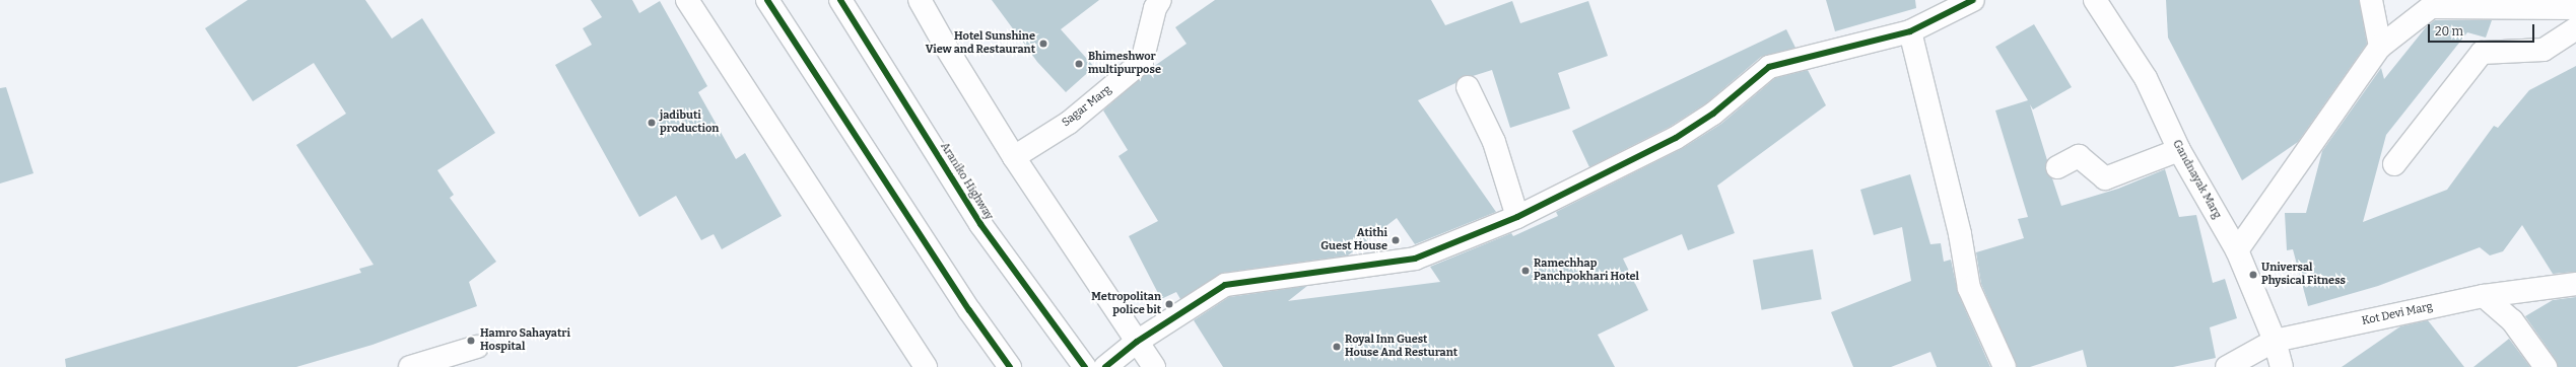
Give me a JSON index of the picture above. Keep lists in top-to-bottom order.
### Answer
{
  "streets": {
    "main road": [
      "Sagar Marg",
      "Gandnayak Marg",
      "Araniko Highway",
      "Kot Devi Marg"
    ]
  },
  "crossings": [
    ["Gandnayak Marg", "Kot Devi Marg"]
  ],
  "places": [
    "Hotel Sunshine View and Restaurant",
    "Bhimeshwor multipurpose",
    "jadibuti production",
    "Atithi Guest House",
    "Ramechhap Panchpokhari Hotel",
    "Universal Physical Fitness",
    "Metropolitan police bit",
    "Hamro Sahayatri Hospital",
    "Royal Inn Guest House And Resturant"
  ],
  "scale_bar": "20 m"
}
